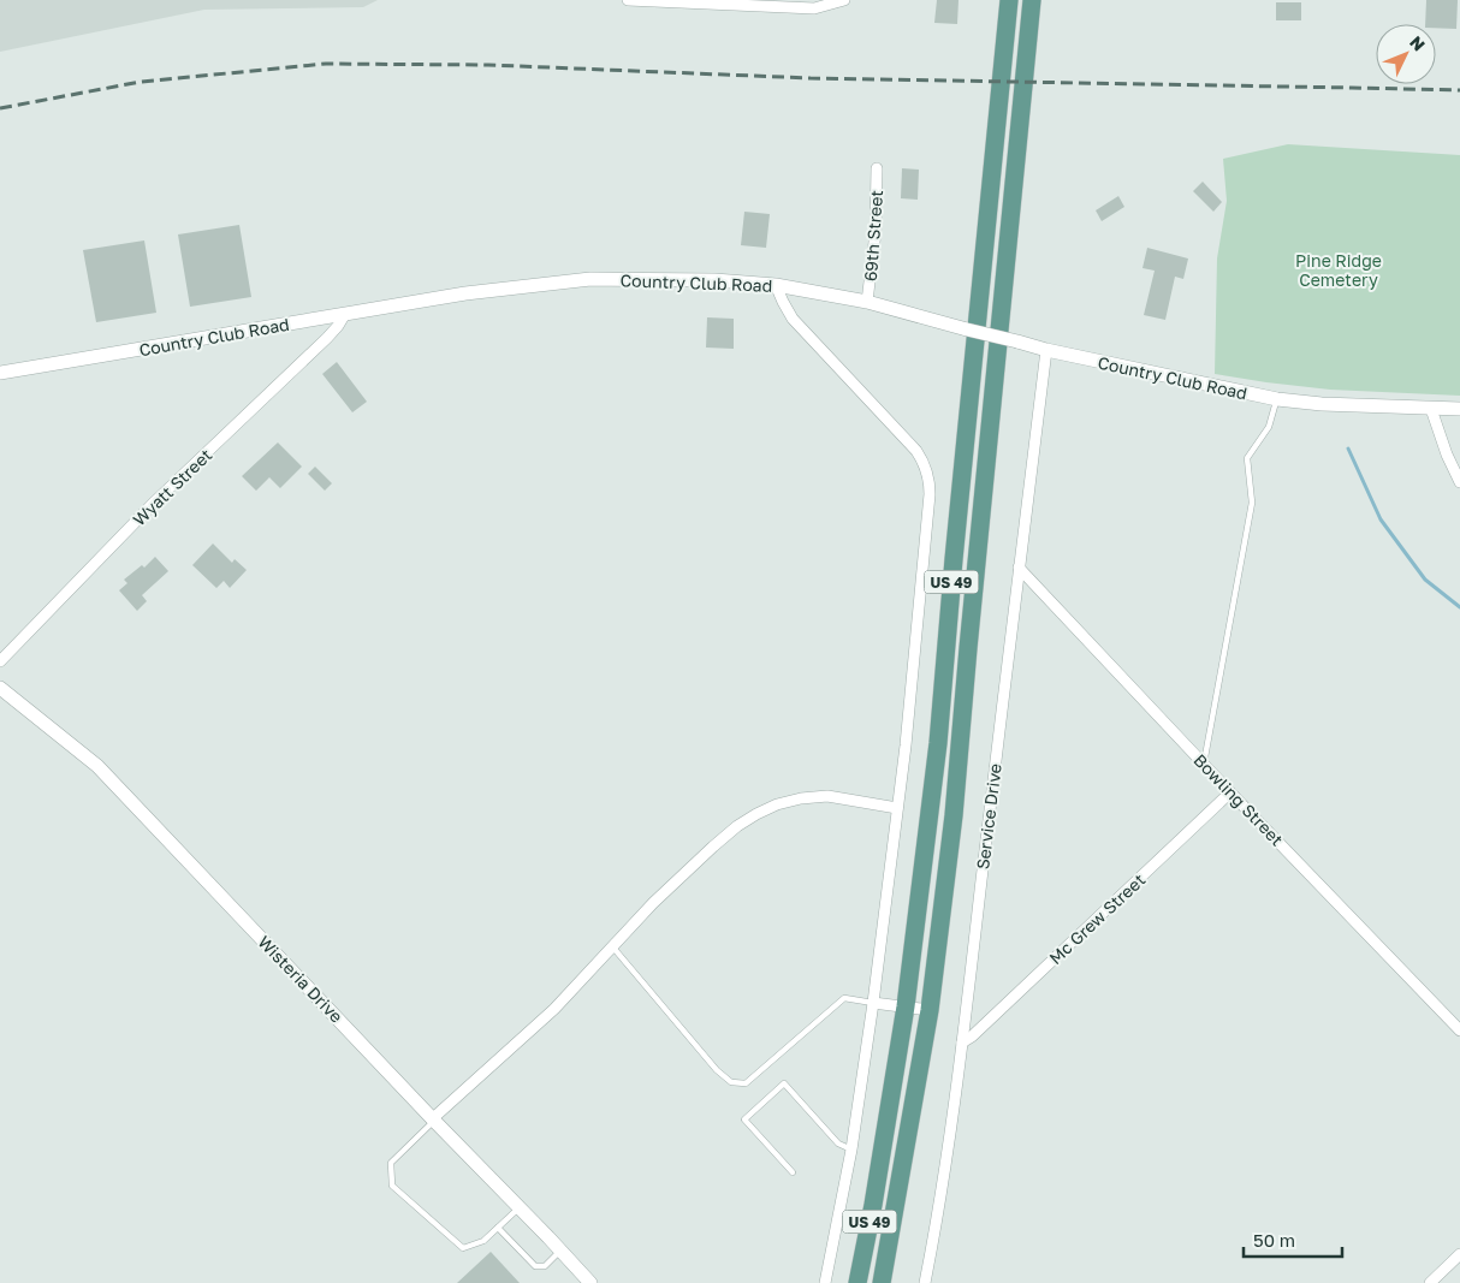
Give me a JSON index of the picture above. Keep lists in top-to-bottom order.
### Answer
{
  "streets": {
    "main road": ["US 49"],
    "street": [
      "69th Street",
      "Country Club Road",
      "Wyatt Street",
      "Bowling Street",
      "Service Drive",
      "Mc Grew Street",
      "Wisteria Drive"
    ]
  },
  "crossings": [
    ["69th Street", "Country Club Road"],
    ["Country Club Road", "Wyatt Street"],
    ["Country Club Road", "Service Drive"],
    ["Bowling Street", "Service Drive"],
    ["Bowling Street", "Mc Grew Street"],
    ["Service Drive", "Mc Grew Street"]
  ],
  "parks": ["Pine Ridge Cemetery"],
  "scale_bar": "50 m",
  "north": "top right"
}
